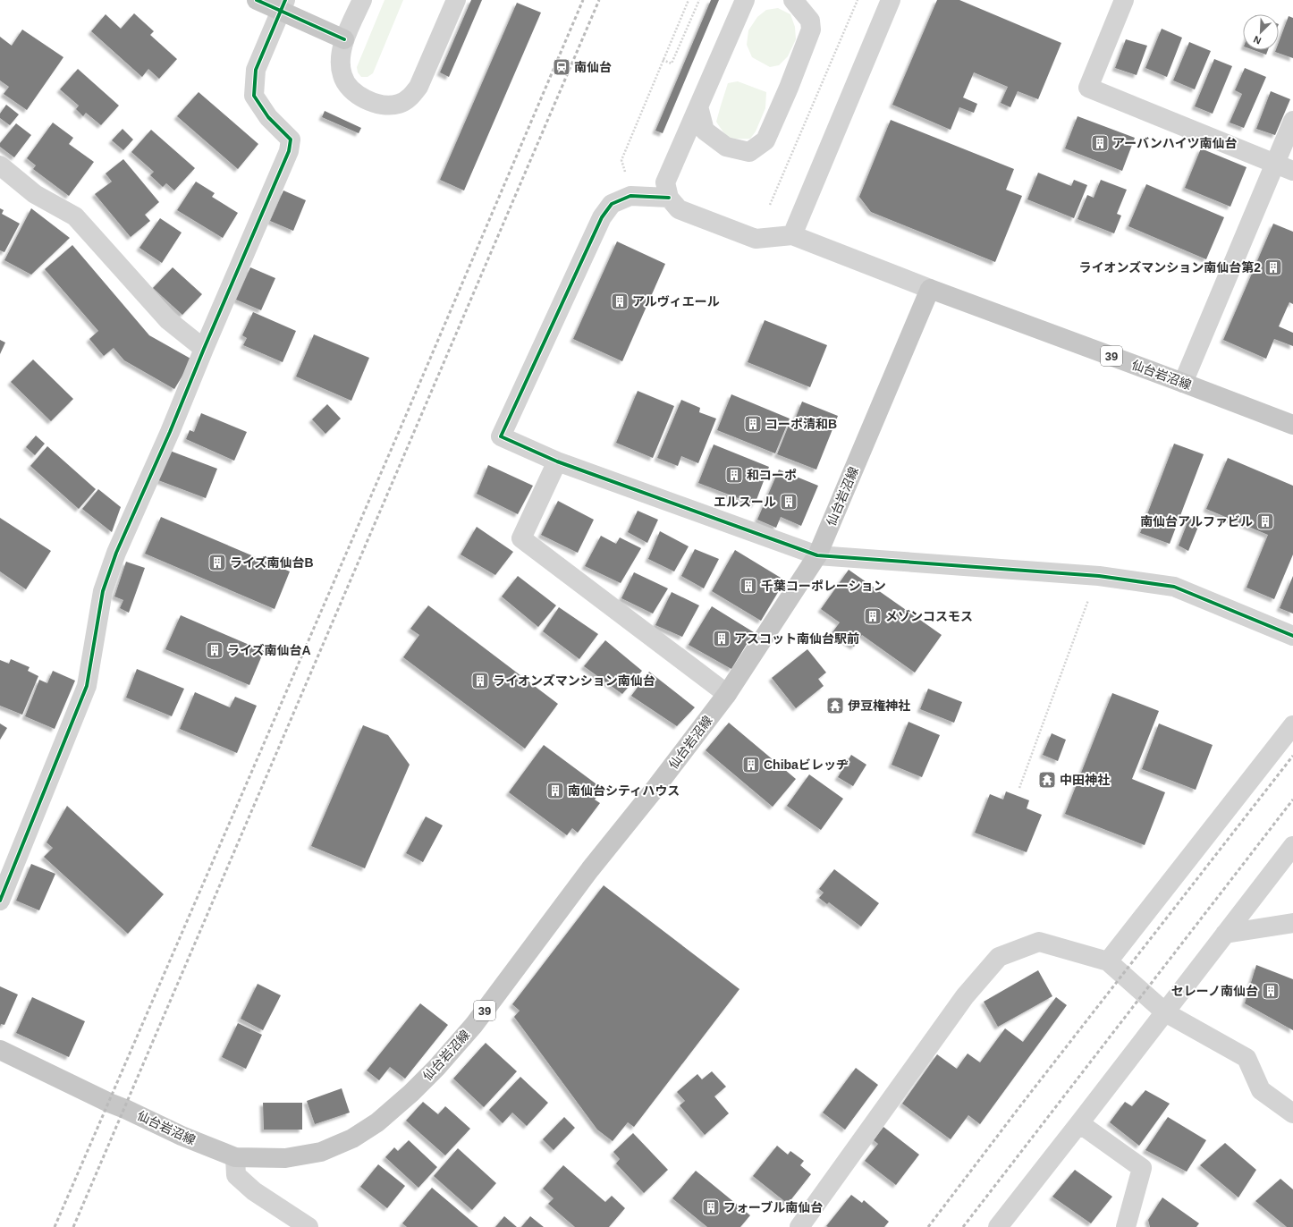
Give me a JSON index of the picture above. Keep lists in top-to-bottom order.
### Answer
{
  "streets": {
    "main road": ["39", "仙台岩沼線"]
  },
  "places": {
    "station": ["南仙台"],
    "building": [
      "アーバンハイツ南仙台",
      "ライオンズマンション南仙台第2",
      "アルヴィエール",
      "コーポ清和B",
      "和コーポ",
      "エルスール",
      "南仙台アルファビル",
      "ライズ南仙台B",
      "千葉コーポレーション",
      "メゾンコスモス",
      "アスコット南仙台駅前",
      "ライズ南仙台A",
      "ライオンズマンション南仙台",
      "Chibaビレッヂ",
      "南仙台シティハウス",
      "セレーノ南仙台",
      "フォーブル南仙台"
    ],
    "temple": ["伊豆権神社", "中田神社"]
  },
  "north": "bottom left"
}
